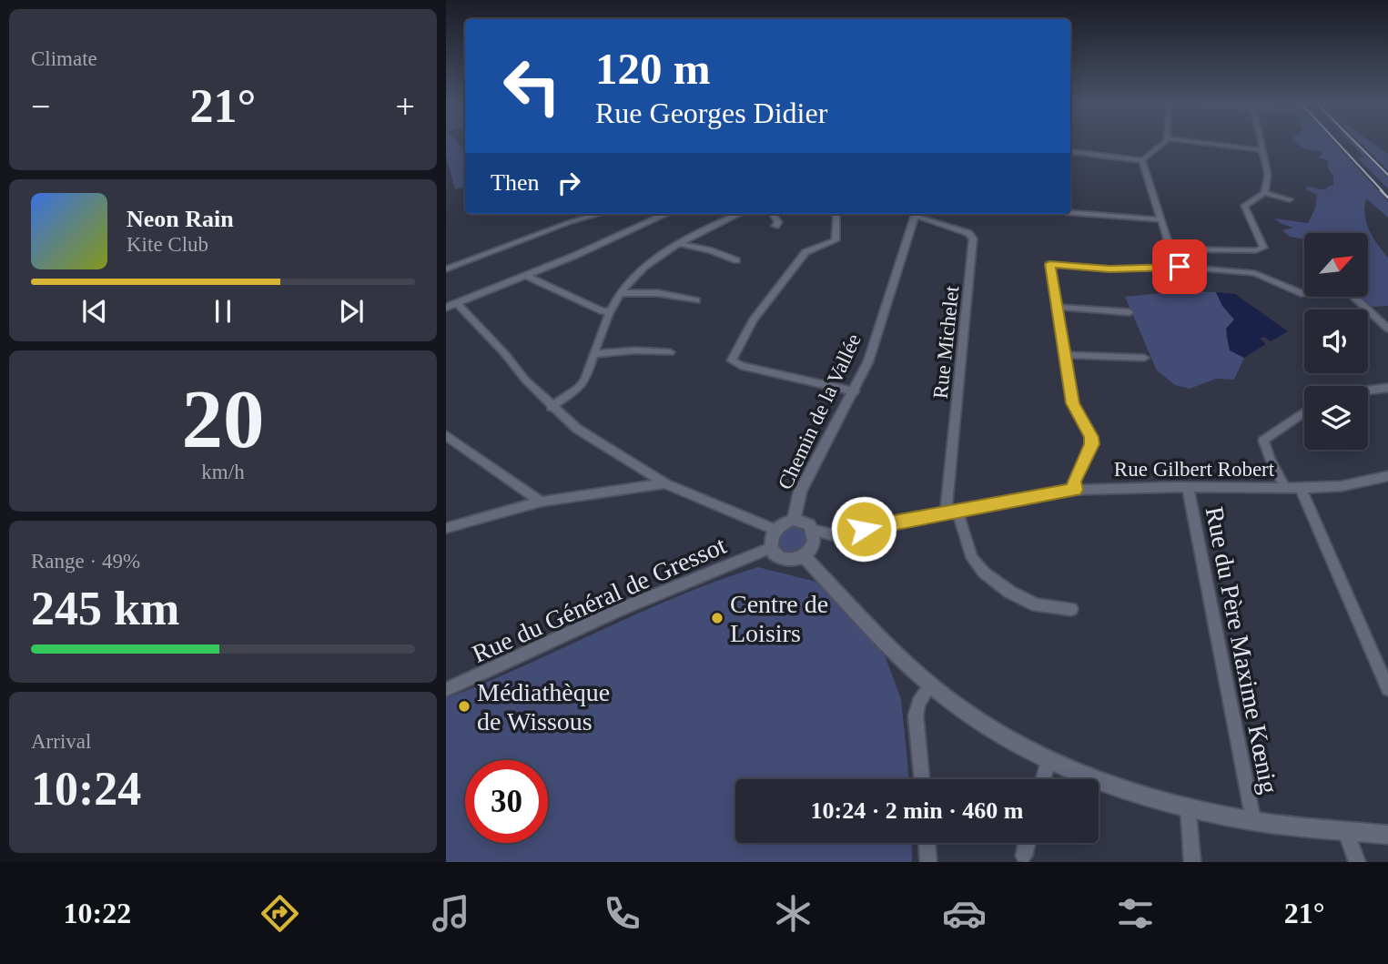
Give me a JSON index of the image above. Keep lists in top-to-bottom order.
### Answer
{
  "streets": {
    "street": [
      "Rue Michelet",
      "Chemin de la Vallée",
      "Rue Gilbert Robert",
      "Rue du Général de Gressot",
      "Rue du Père Maxime Kœnig"
    ]
  },
  "crossings": [
    ["Rue Michelet", "Rue Gilbert Robert"],
    ["Chemin de la Vallée", "Rue Gilbert Robert"],
    ["Chemin de la Vallée", "Rue du Général de Gressot"],
    ["Rue Gilbert Robert", "Rue du Général de Gressot"],
    ["Rue Gilbert Robert", "Rue du Père Maxime Kœnig"]
  ],
  "places": ["Centre de Loisirs", "Médiathèque de Wissous"],
  "north": "top right",
  "page": {
    "tile": [
      "Climate",
      ["20", "km/h"],
      ["Range · 49%", "245 km"],
      ["Arrival", "10:24"]
    ],
    "turn": ["120 m", "Rue Georges Didier"],
    "heat": ["−", "21°", "+"],
    "then": "Then",
    "song": ["Neon Rain", "Kite Club"],
    "limit": "30",
    "trip": "10:24 · 2 min · 460 m",
    "tabs": ["10:22", "21°"]
  }
}
